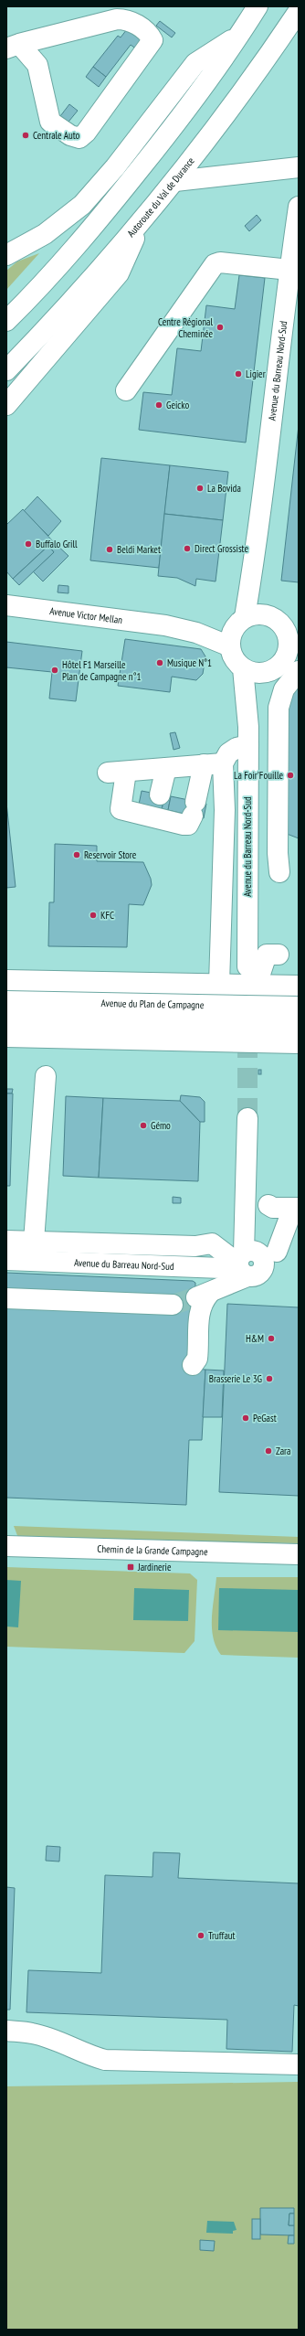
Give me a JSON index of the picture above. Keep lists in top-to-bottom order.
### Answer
{
  "streets": {
    "main road": [
      "Autoroute du Val de Durance",
      "Avenue du Barreau Nord-Sud",
      "Avenue Victor Mellan",
      "Avenue du Plan de Campagne",
      "Chemin de la Grande Campagne"
    ]
  },
  "crossings": [
    ["Avenue du Barreau Nord-Sud", "Avenue Victor Mellan"]
  ],
  "places": {
    "other": [
      "Centrale Auto",
      "Centre Régional Cheminée",
      "Ligier",
      "Geicko",
      "La Bovida",
      "Buffalo Grill",
      "Direct Grossiste",
      "Beldi Market",
      "Musique N°1",
      "Hôtel F1 Marseille Plan de Campagne n°1",
      "La Foir'Fouille",
      "Reservoir Store",
      "KFC",
      "Gémo",
      "H&M",
      "Brasserie Le 3G",
      "PeGast",
      "Zara",
      "Truffaut"
    ],
    "transit": ["Jardinerie"]
  }
}
